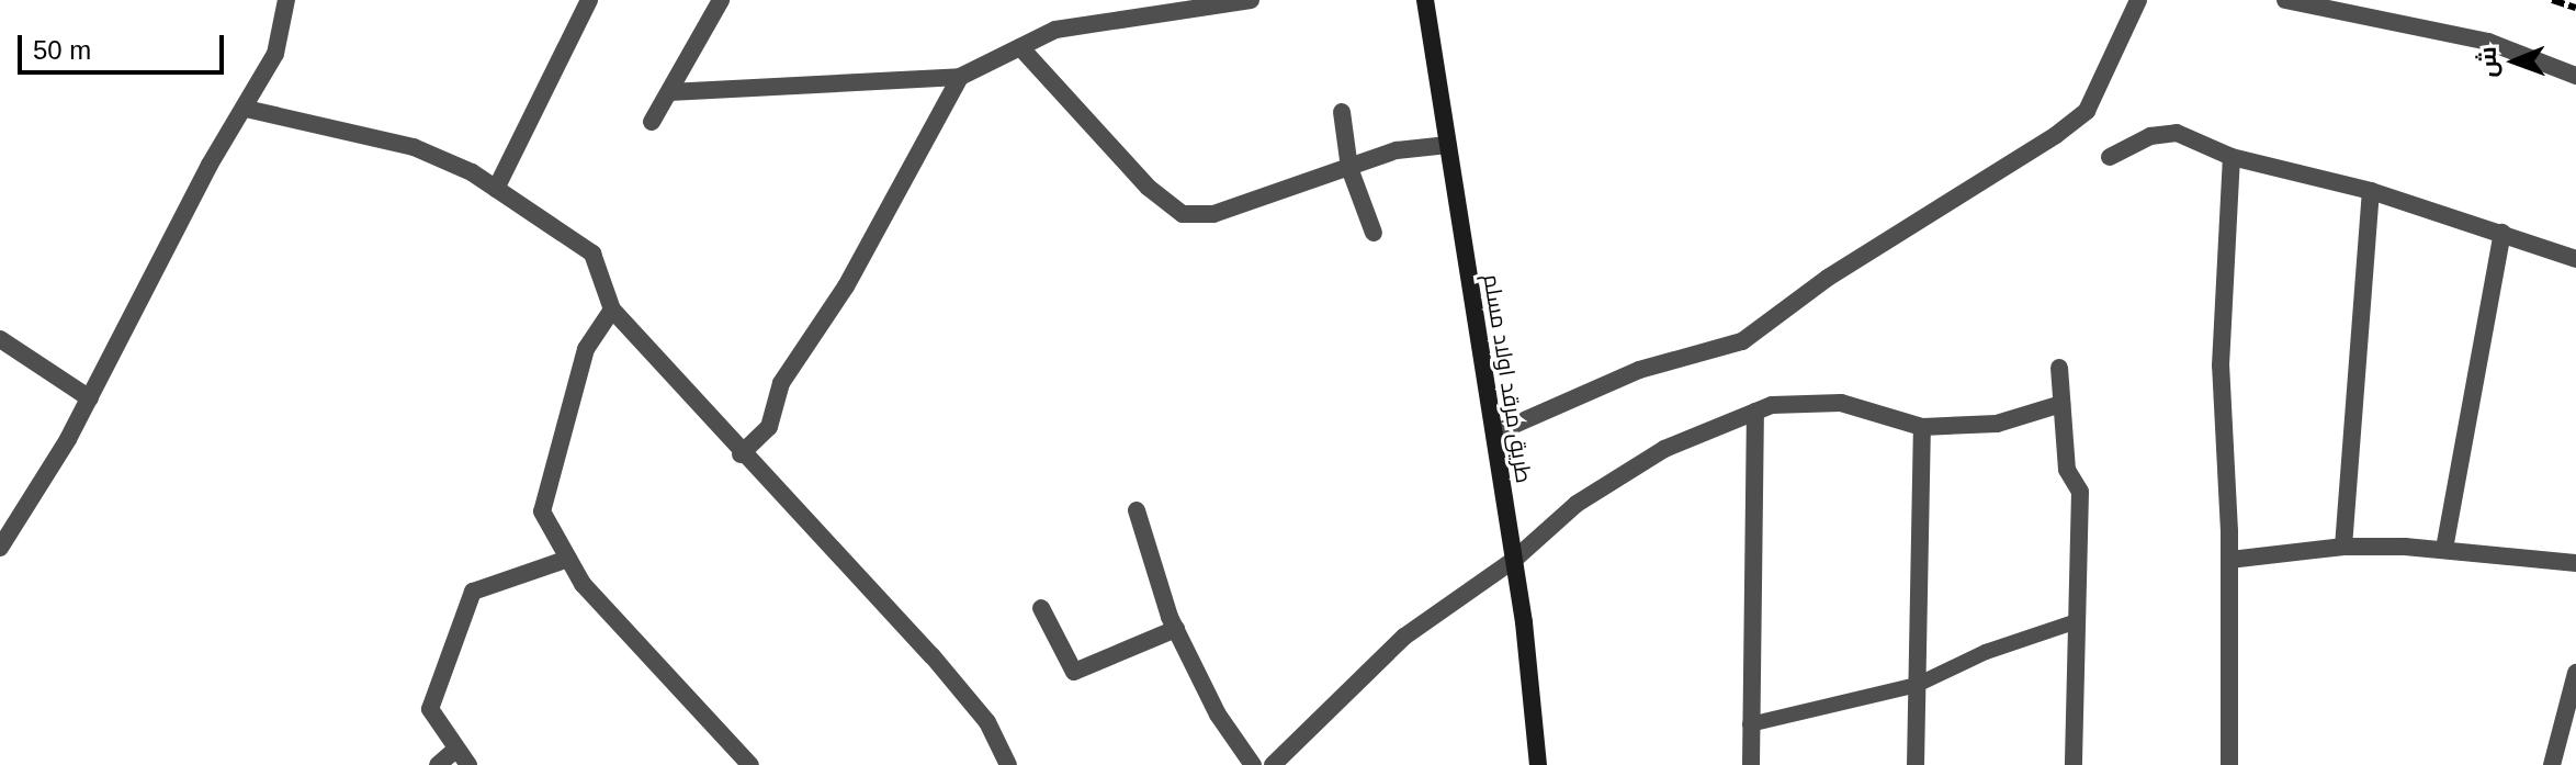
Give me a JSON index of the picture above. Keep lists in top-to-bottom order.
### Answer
{
  "streets": {
    "street": ["طريق مرقد اولاد مسلم"]
  },
  "scale_bar": "50 m",
  "north": "left"
}
